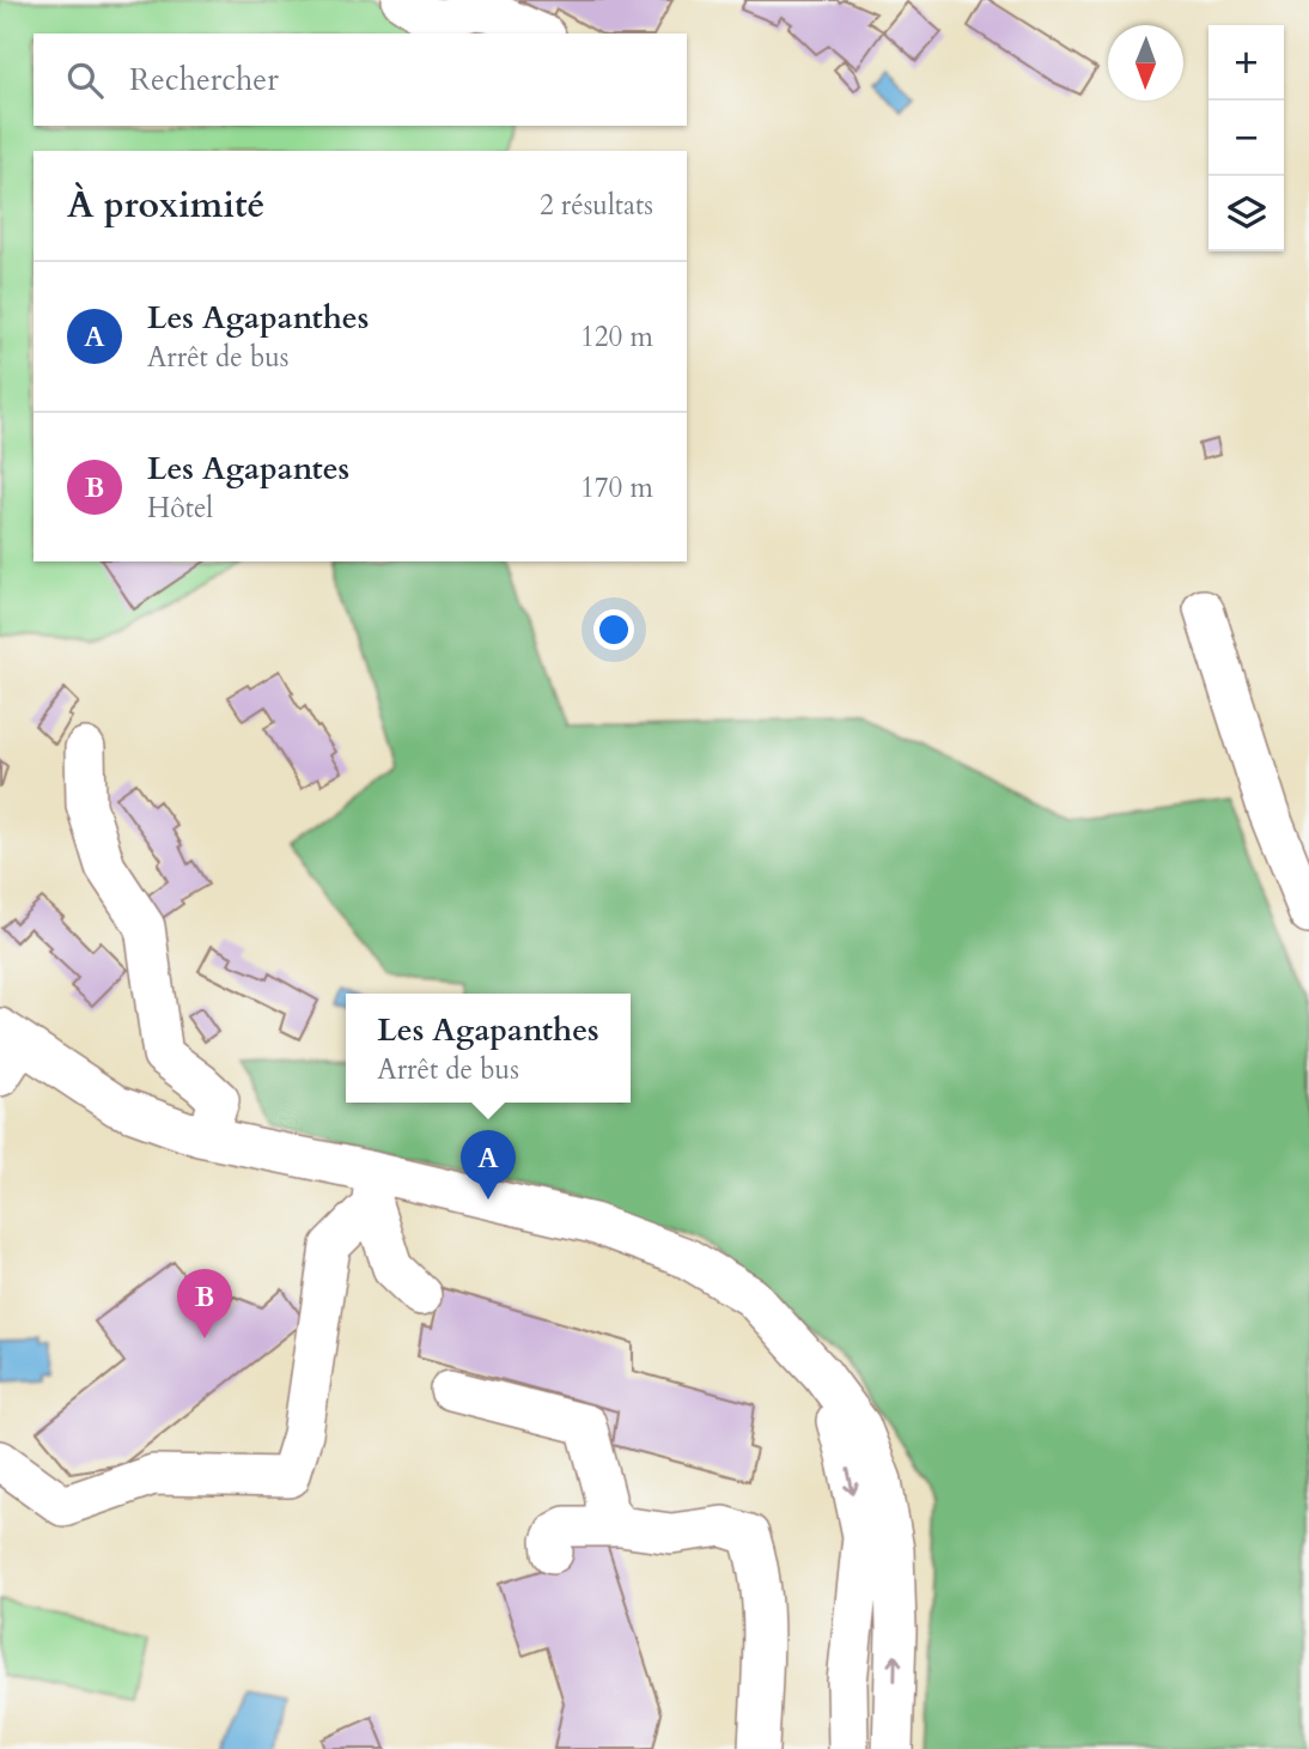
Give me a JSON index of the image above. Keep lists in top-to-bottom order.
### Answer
{
  "north": "bottom",
  "page": {
    "map_buttons": ["+", "−"],
    "search": "Rechercher",
    "heading": ["À proximité", "2 résultats"],
    "list": [
      {
        "mark": "A",
        "name": "Les Agapanthes",
        "note": "Arrêt de bus",
        "value": "120 m"
      },
      {
        "mark": "B",
        "name": "Les Agapantes",
        "note": "Hôtel",
        "value": "170 m"
      }
    ],
    "popup": ["Les Agapanthes", "Arrêt de bus"],
    "pins": ["A", "B"]
  }
}
